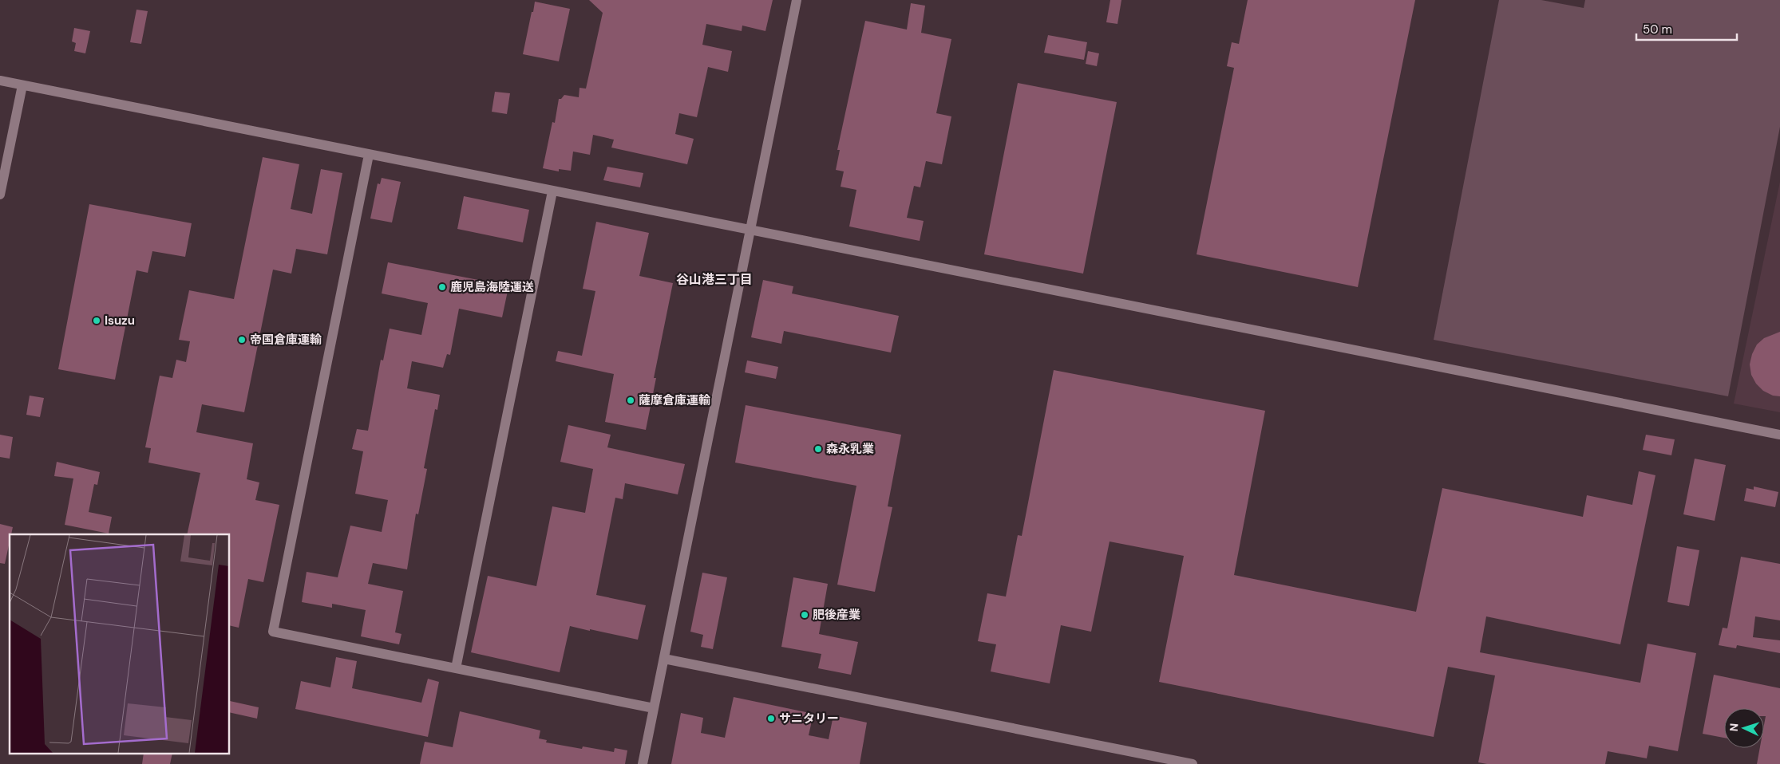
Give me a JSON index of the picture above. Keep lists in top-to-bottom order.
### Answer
{
  "districts": ["谷山港三丁目"],
  "places": [
    "鹿児島海陸運送",
    "Isuzu",
    "帝国倉庫運輸",
    "薩摩倉庫運輸",
    "森永乳業",
    "肥後産業",
    "サニタリー"
  ],
  "scale_bar": "50 m",
  "north": "left"
}
